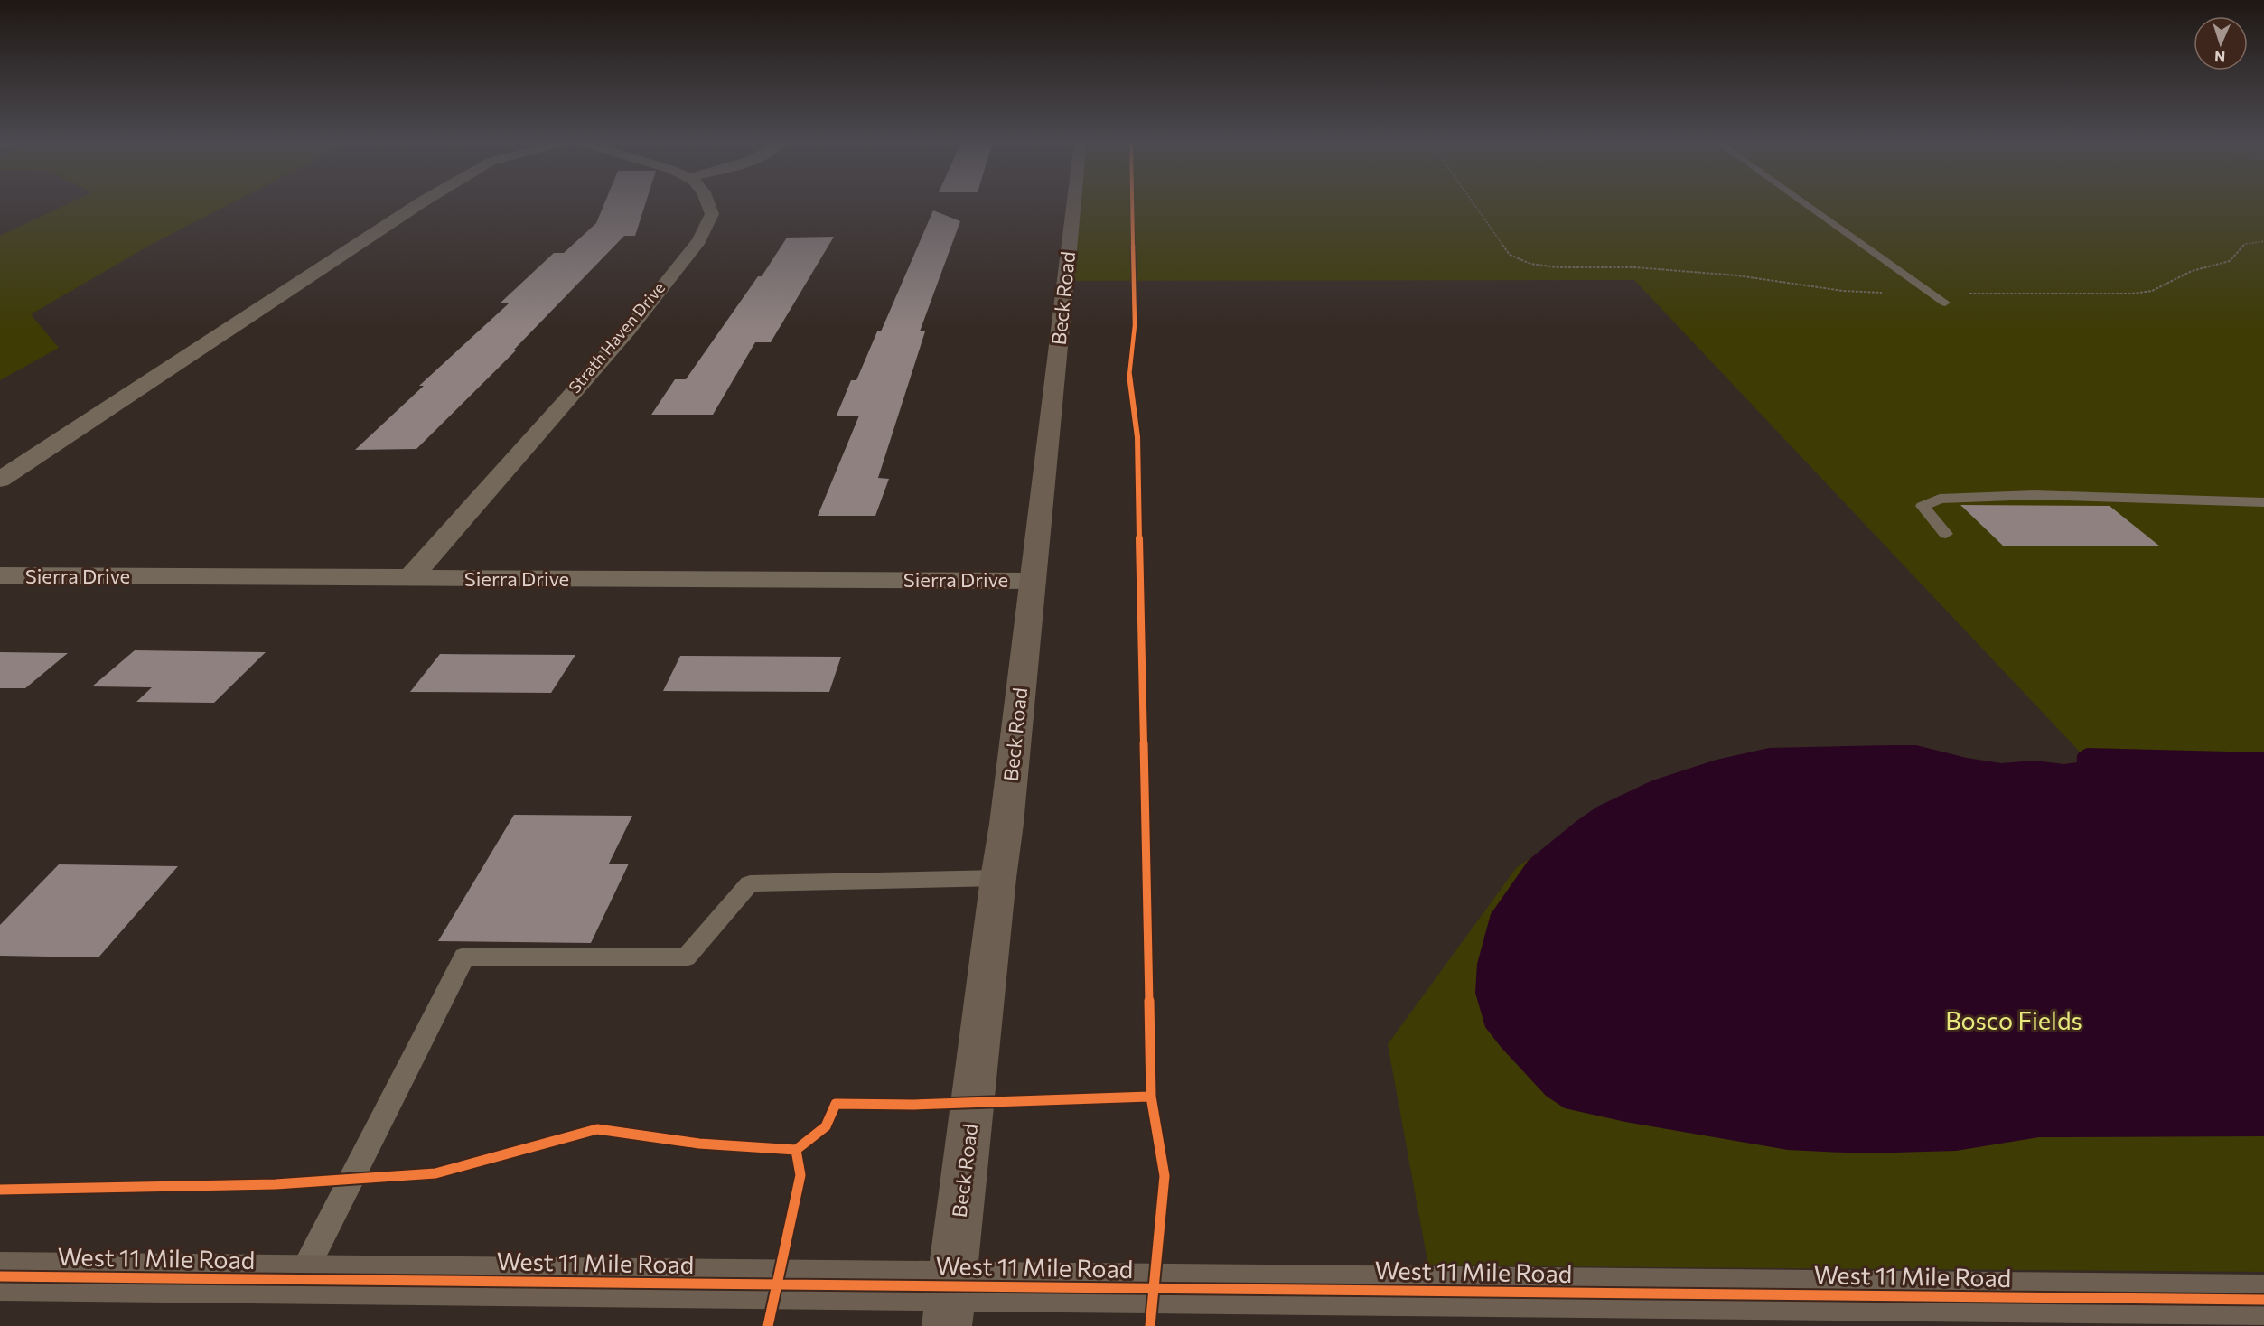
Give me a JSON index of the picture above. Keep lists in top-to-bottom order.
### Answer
{
  "streets": {
    "main road": ["Beck Road", "West 11 Mile Road"],
    "street": ["Strath Haven Drive", "Sierra Drive"]
  },
  "crossings": [
    ["Beck Road", "Sierra Drive"],
    ["Beck Road", "West 11 Mile Road"],
    ["Strath Haven Drive", "Sierra Drive"]
  ],
  "parks": ["Bosco Fields"],
  "north": "bottom"
}
